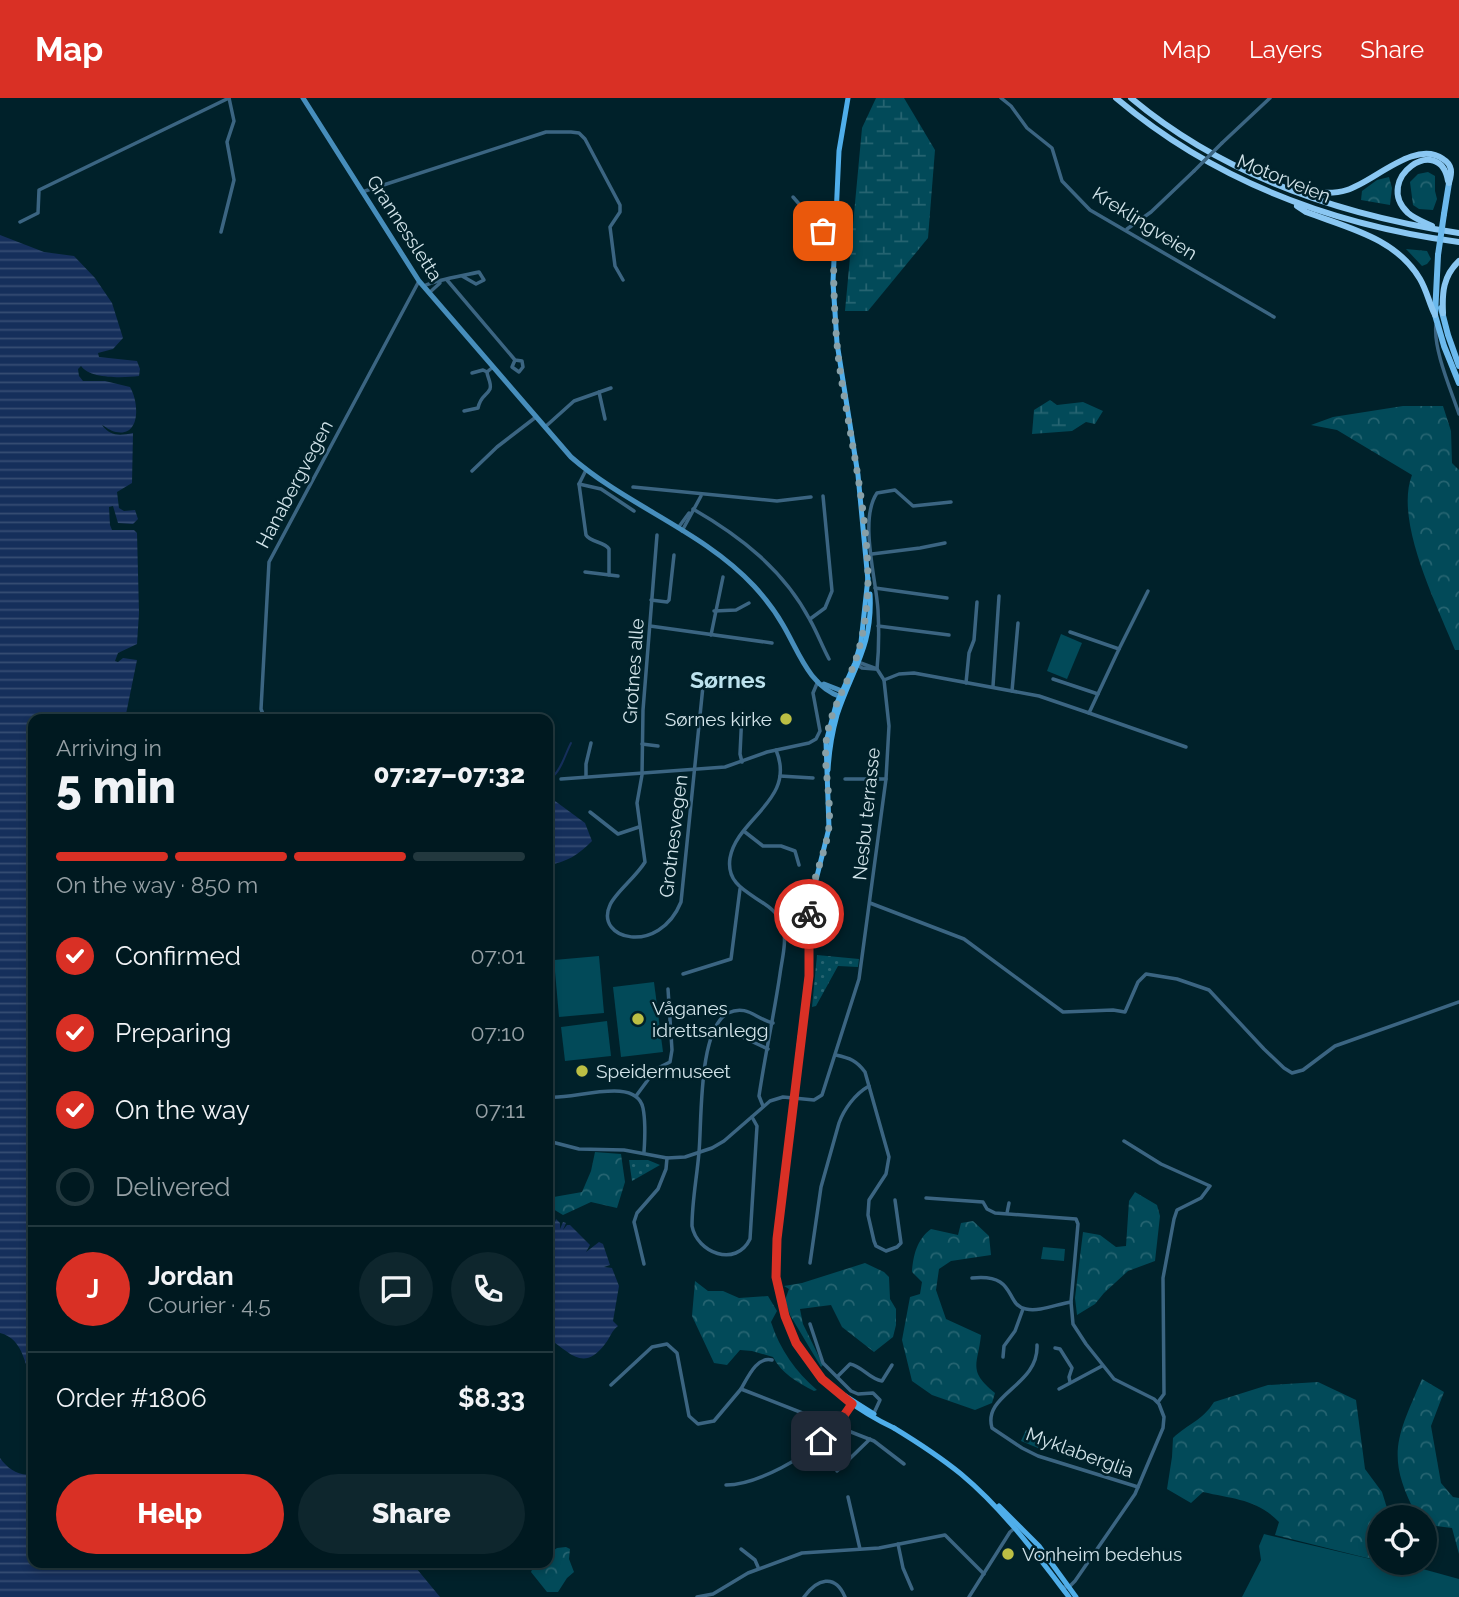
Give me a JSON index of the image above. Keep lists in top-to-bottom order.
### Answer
{
  "streets": {
    "highway": ["Motorveien"],
    "main road": ["Grannessletta"],
    "street": [
      "Kreklingveien",
      "Hanabergvegen",
      "Grotnes alle",
      "Nesbu terrasse",
      "Grotnesvegen",
      "Myklaberglia"
    ]
  },
  "crossings": [
    ["Grannessletta", "Hanabergvegen"],
    ["Grotnes alle", "Grotnesvegen"]
  ],
  "districts": ["Sørnes"],
  "places": [
    "Sørnes kirke",
    "Våganes idrettsanlegg",
    "Speidermuseet",
    "Vonheim bedehus"
  ],
  "page": {
    "header": "Map",
    "nav": ["Map", "Layers", "Share"],
    "heading": ["5 min", "Arriving in", "07:27–07:32"],
    "panel": [
      "Jordan",
      "Courier · 4.5",
      "Order #1806",
      "$8.33"
    ],
    "bar": "On the way · 850 m",
    "list": [
      ["Confirmed", "07:01"],
      ["Preparing", "07:10"],
      ["On the way", "07:11"],
      "Delivered"
    ],
    "round": "J",
    "buttons": ["Help", "Share"]
  }
}
